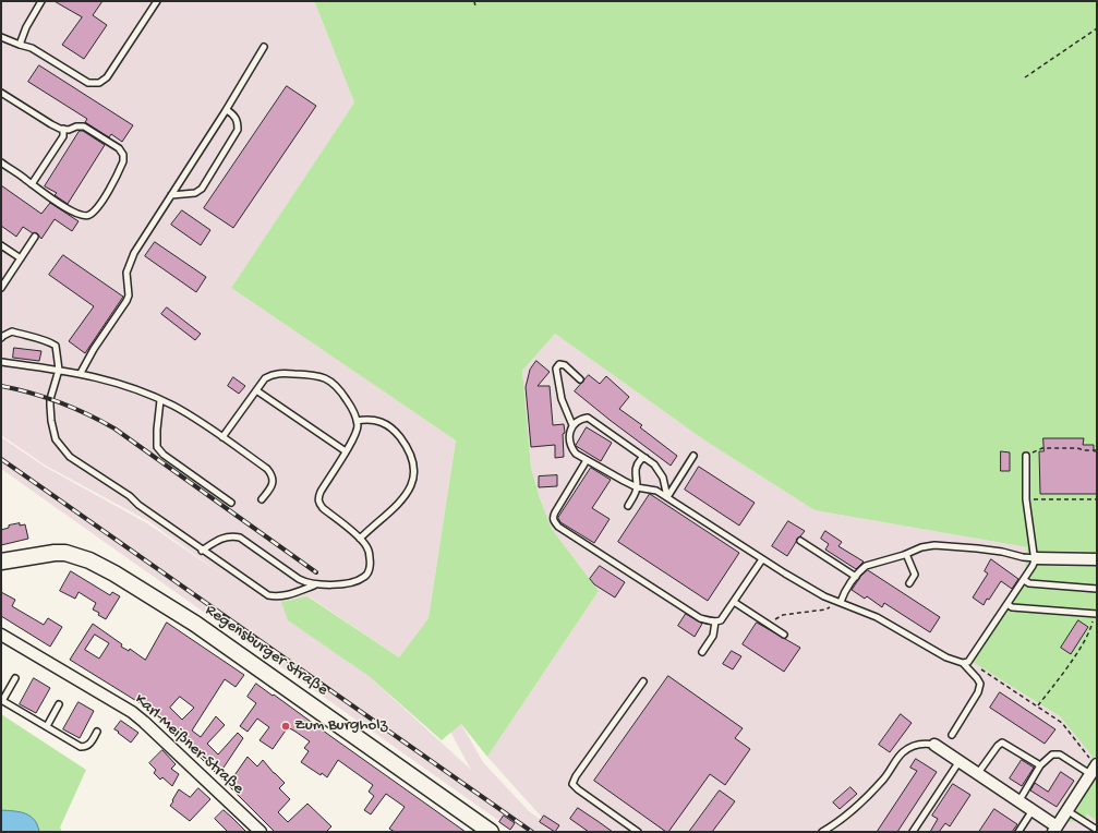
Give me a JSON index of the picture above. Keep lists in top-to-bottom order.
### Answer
{
  "streets": {
    "main road": ["Regensburger Straße"],
    "street": ["Karl-Meißner-Straße"]
  },
  "places": ["Zum Burgholz"]
}
